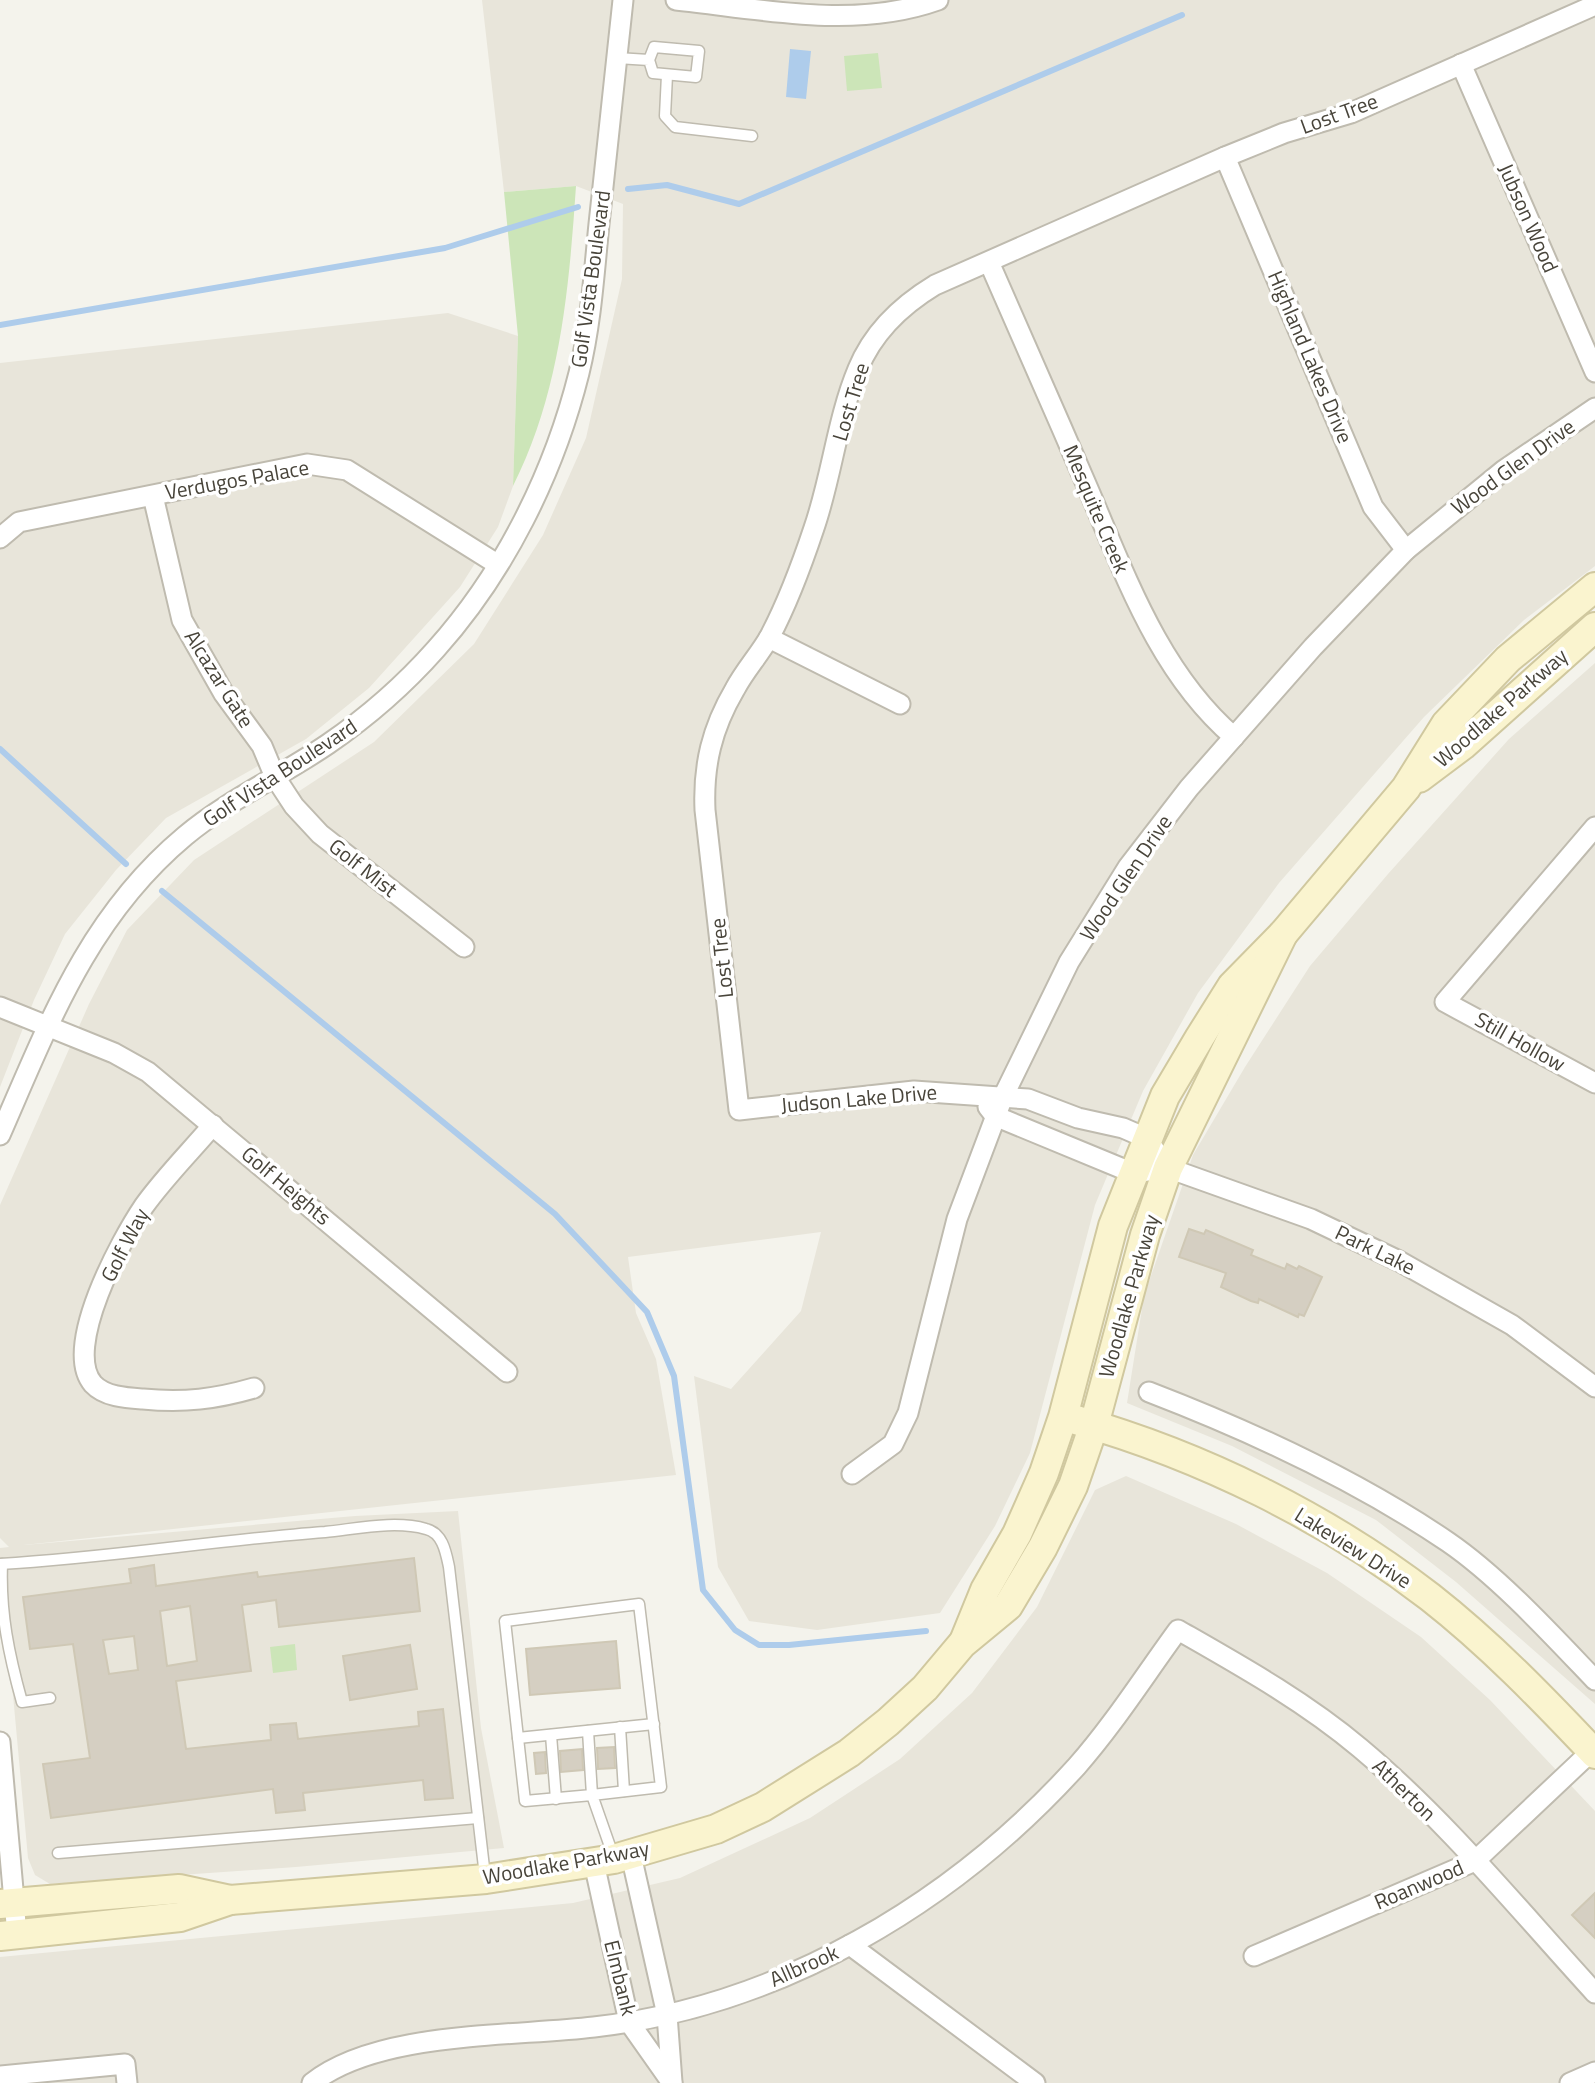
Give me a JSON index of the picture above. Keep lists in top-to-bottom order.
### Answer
{
  "streets": {
    "street": [
      "Lost Tree",
      "Jubson Wood",
      "Golf Vista Boulevard",
      "Highland Lakes Drive",
      "Wood Glen Drive",
      "Verdugos Palace",
      "Mesquite Creek",
      "Alcazar Gate",
      "Woodlake Parkway",
      "Golf Mist",
      "Still Hollow",
      "Judson Lake Drive",
      "Golf Heights",
      "Golf Way",
      "Park Lake",
      "Lakeview Drive",
      "Atherton",
      "Roanwood",
      "Allbrook",
      "Elmbank"
    ]
  },
  "crossings": [
    ["Lost Tree", "Jubson Wood"],
    ["Lost Tree", "Highland Lakes Drive"],
    ["Lost Tree", "Mesquite Creek"],
    ["Lost Tree", "Judson Lake Drive"],
    ["Golf Vista Boulevard", "Verdugos Palace"],
    ["Golf Vista Boulevard", "Alcazar Gate"],
    ["Golf Vista Boulevard", "Golf Mist"],
    ["Golf Vista Boulevard", "Golf Heights"],
    ["Highland Lakes Drive", "Wood Glen Drive"],
    ["Wood Glen Drive", "Mesquite Creek"],
    ["Wood Glen Drive", "Judson Lake Drive"],
    ["Verdugos Palace", "Alcazar Gate"],
    ["Alcazar Gate", "Golf Mist"],
    ["Woodlake Parkway", "Judson Lake Drive"],
    ["Woodlake Parkway", "Park Lake"],
    ["Woodlake Parkway", "Lakeview Drive"],
    ["Woodlake Parkway", "Elmbank"],
    ["Golf Heights", "Golf Way"],
    ["Lakeview Drive", "Roanwood"],
    ["Atherton", "Roanwood"],
    ["Atherton", "Allbrook"],
    ["Allbrook", "Elmbank"]
  ]
}
